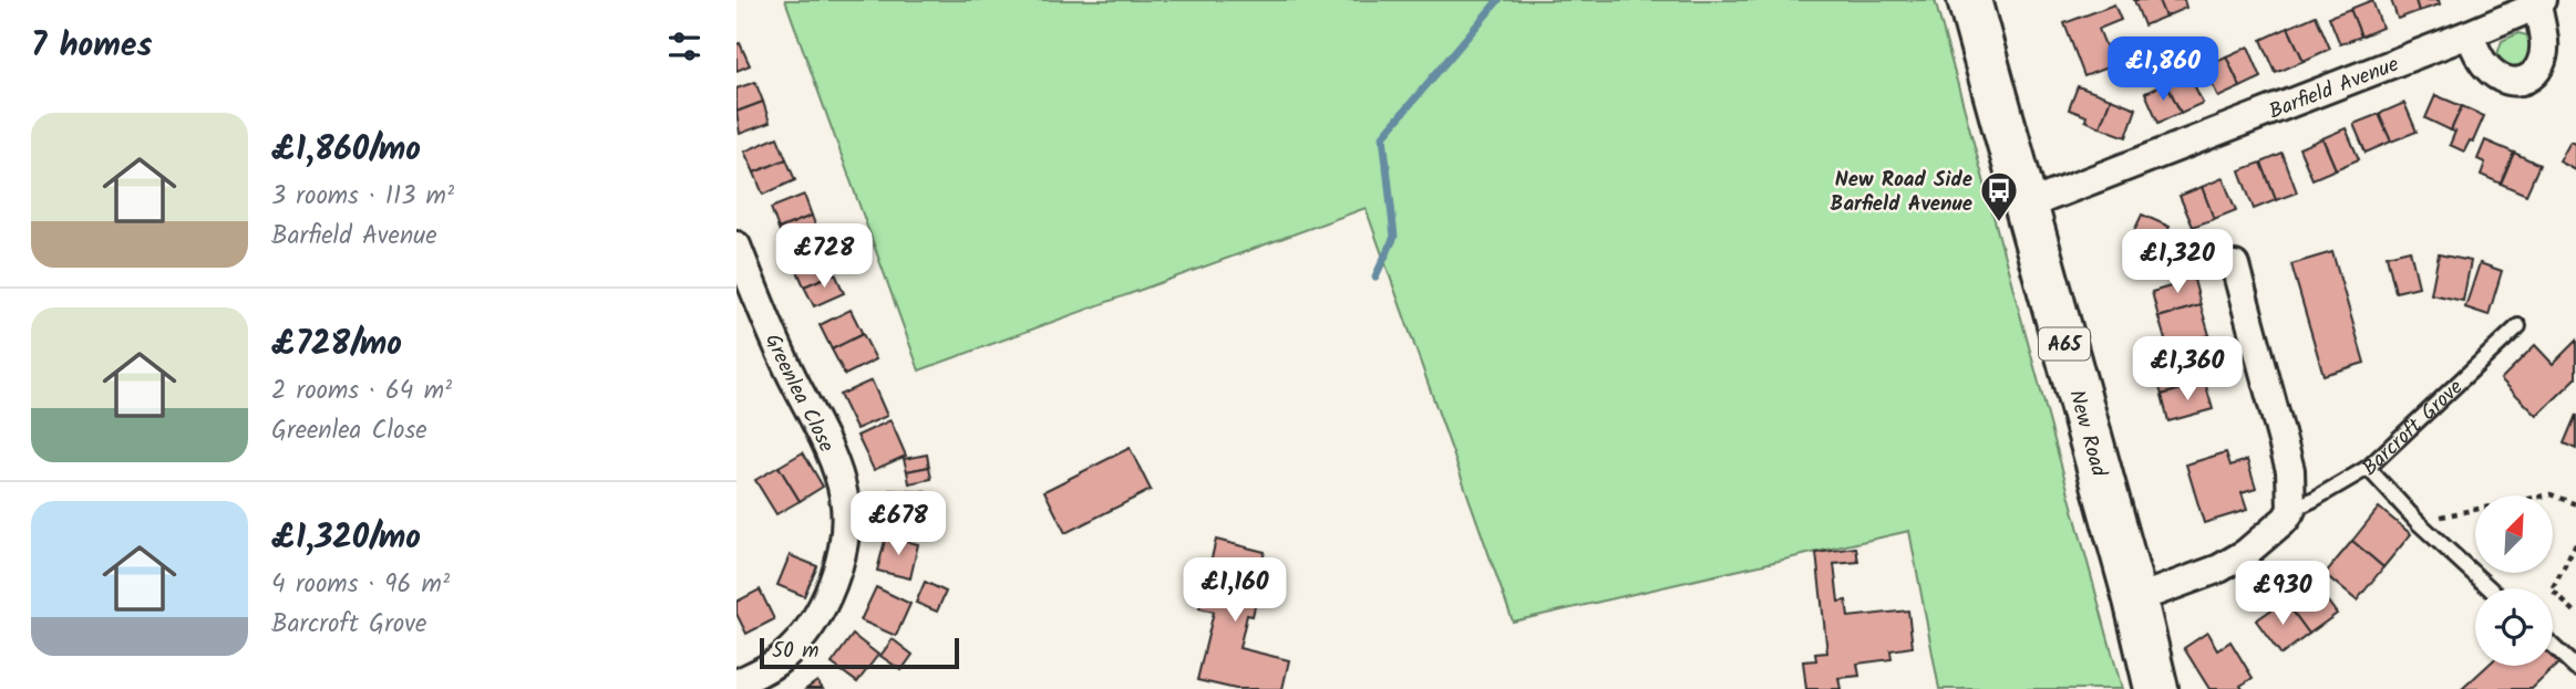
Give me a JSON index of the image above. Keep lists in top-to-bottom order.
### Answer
{
  "streets": {
    "main road": ["A65", "New Road"],
    "street": ["Barfield Avenue", "Greenlea Close", "Barcroft Grove"]
  },
  "crossings": [
    ["Barfield Avenue", "New Road"],
    ["Barcroft Grove", "New Road"]
  ],
  "places": {
    "bus stop": ["New Road Side Barfield Avenue"]
  },
  "scale_bar": "50 m",
  "north": "top right",
  "page": {
    "heading": "7 homes",
    "price": [
      "£1,860",
      "£728",
      "£1,320",
      "£1,360",
      "£678",
      "£1,160",
      "£930"
    ],
    "list": [
      {
        "name": "£1,860/mo",
        "note": "3 rooms · 113 m² · Barfield Avenue"
      },
      {
        "name": "£728/mo",
        "note": "2 rooms · 64 m² · Greenlea Close"
      },
      {
        "name": "£1,320/mo",
        "note": "4 rooms · 96 m² · Barcroft Grove"
      }
    ],
    "scale": "50 m"
  }
}
